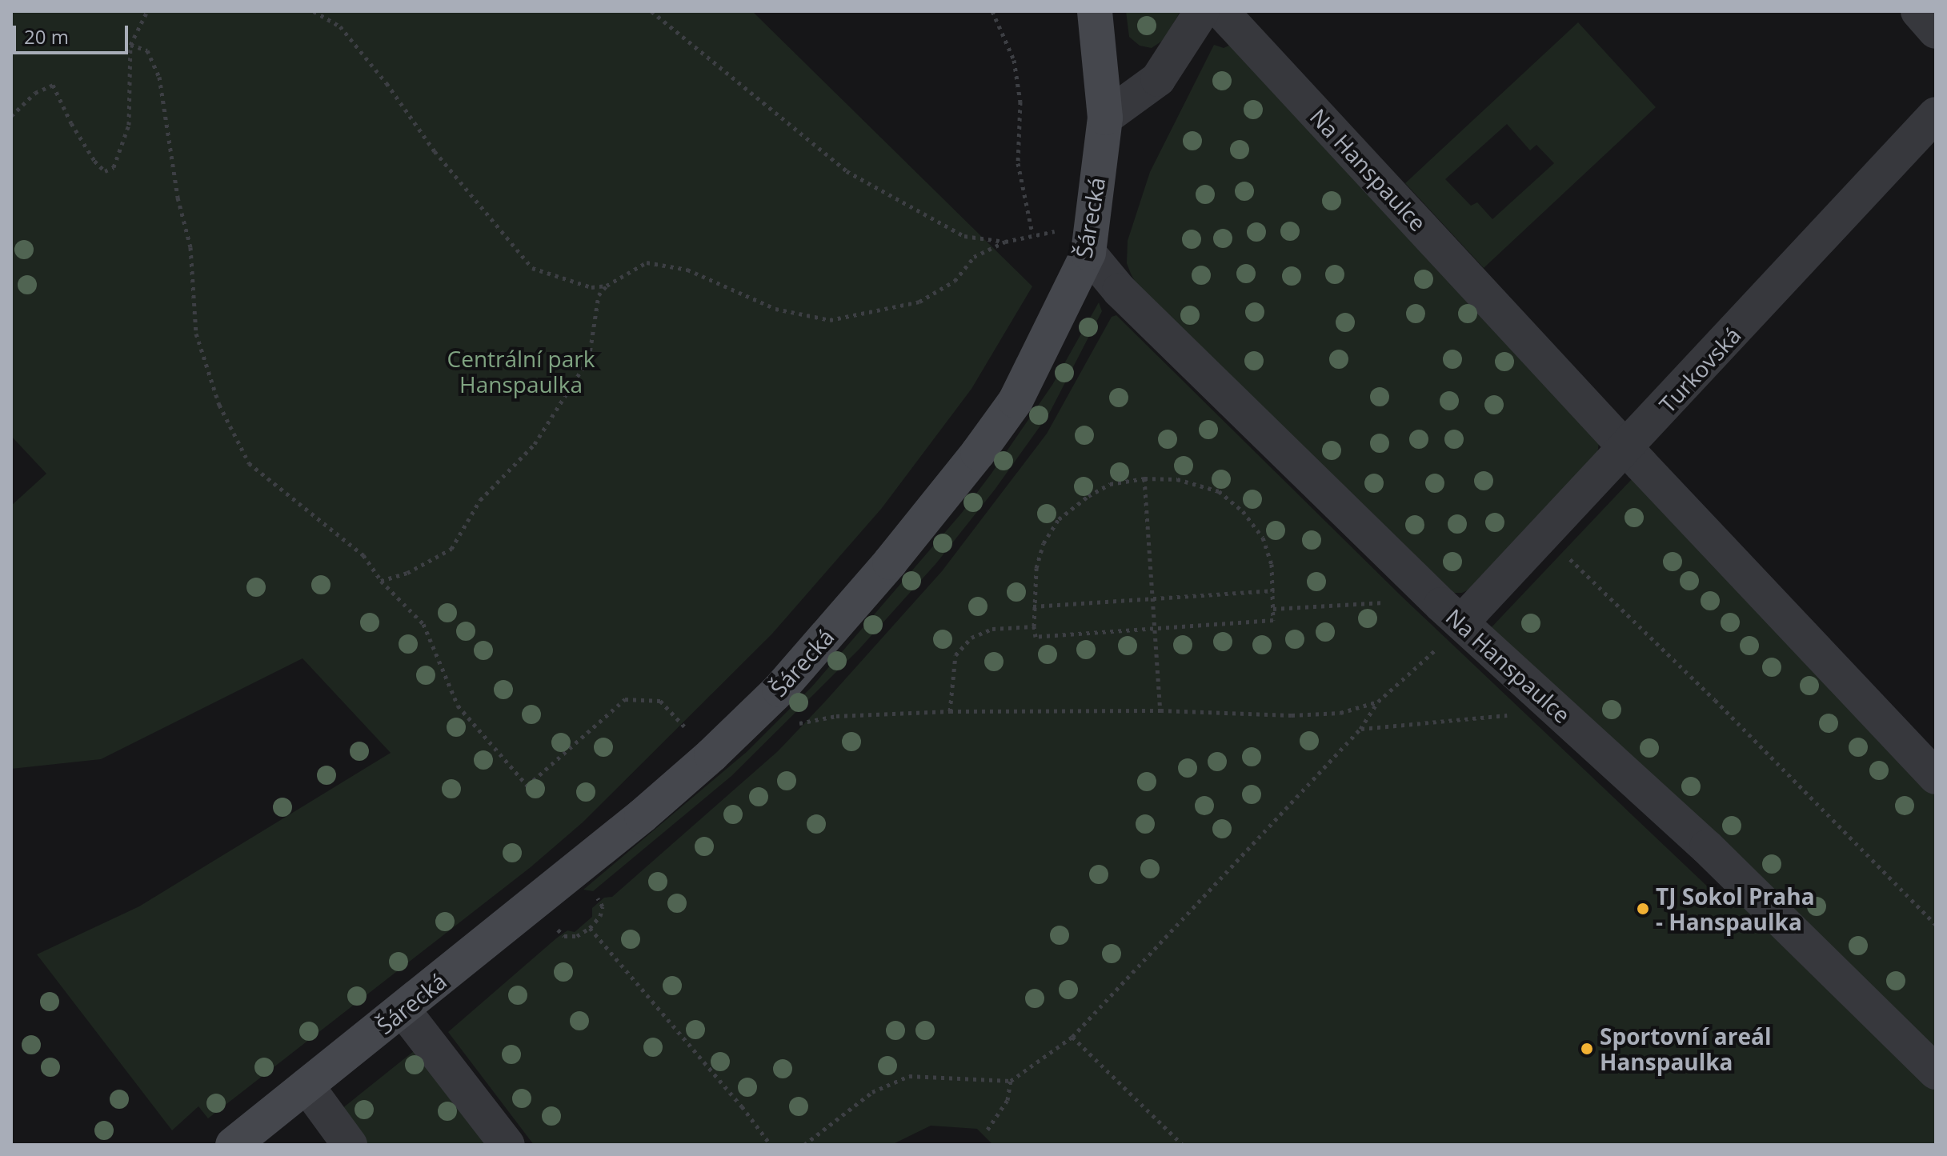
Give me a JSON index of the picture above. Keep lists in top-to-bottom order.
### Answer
{
  "streets": {
    "street": ["Na Hanspaulce", "Šárecká", "Turkovská"]
  },
  "crossings": [
    ["Na Hanspaulce", "Šárecká"],
    ["Na Hanspaulce", "Turkovská"]
  ],
  "parks": ["Centrální park Hanspaulka"],
  "places": ["TJ Sokol Praha - Hanspaulka", "Sportovní areál Hanspaulka"],
  "scale_bar": "20 m"
}
